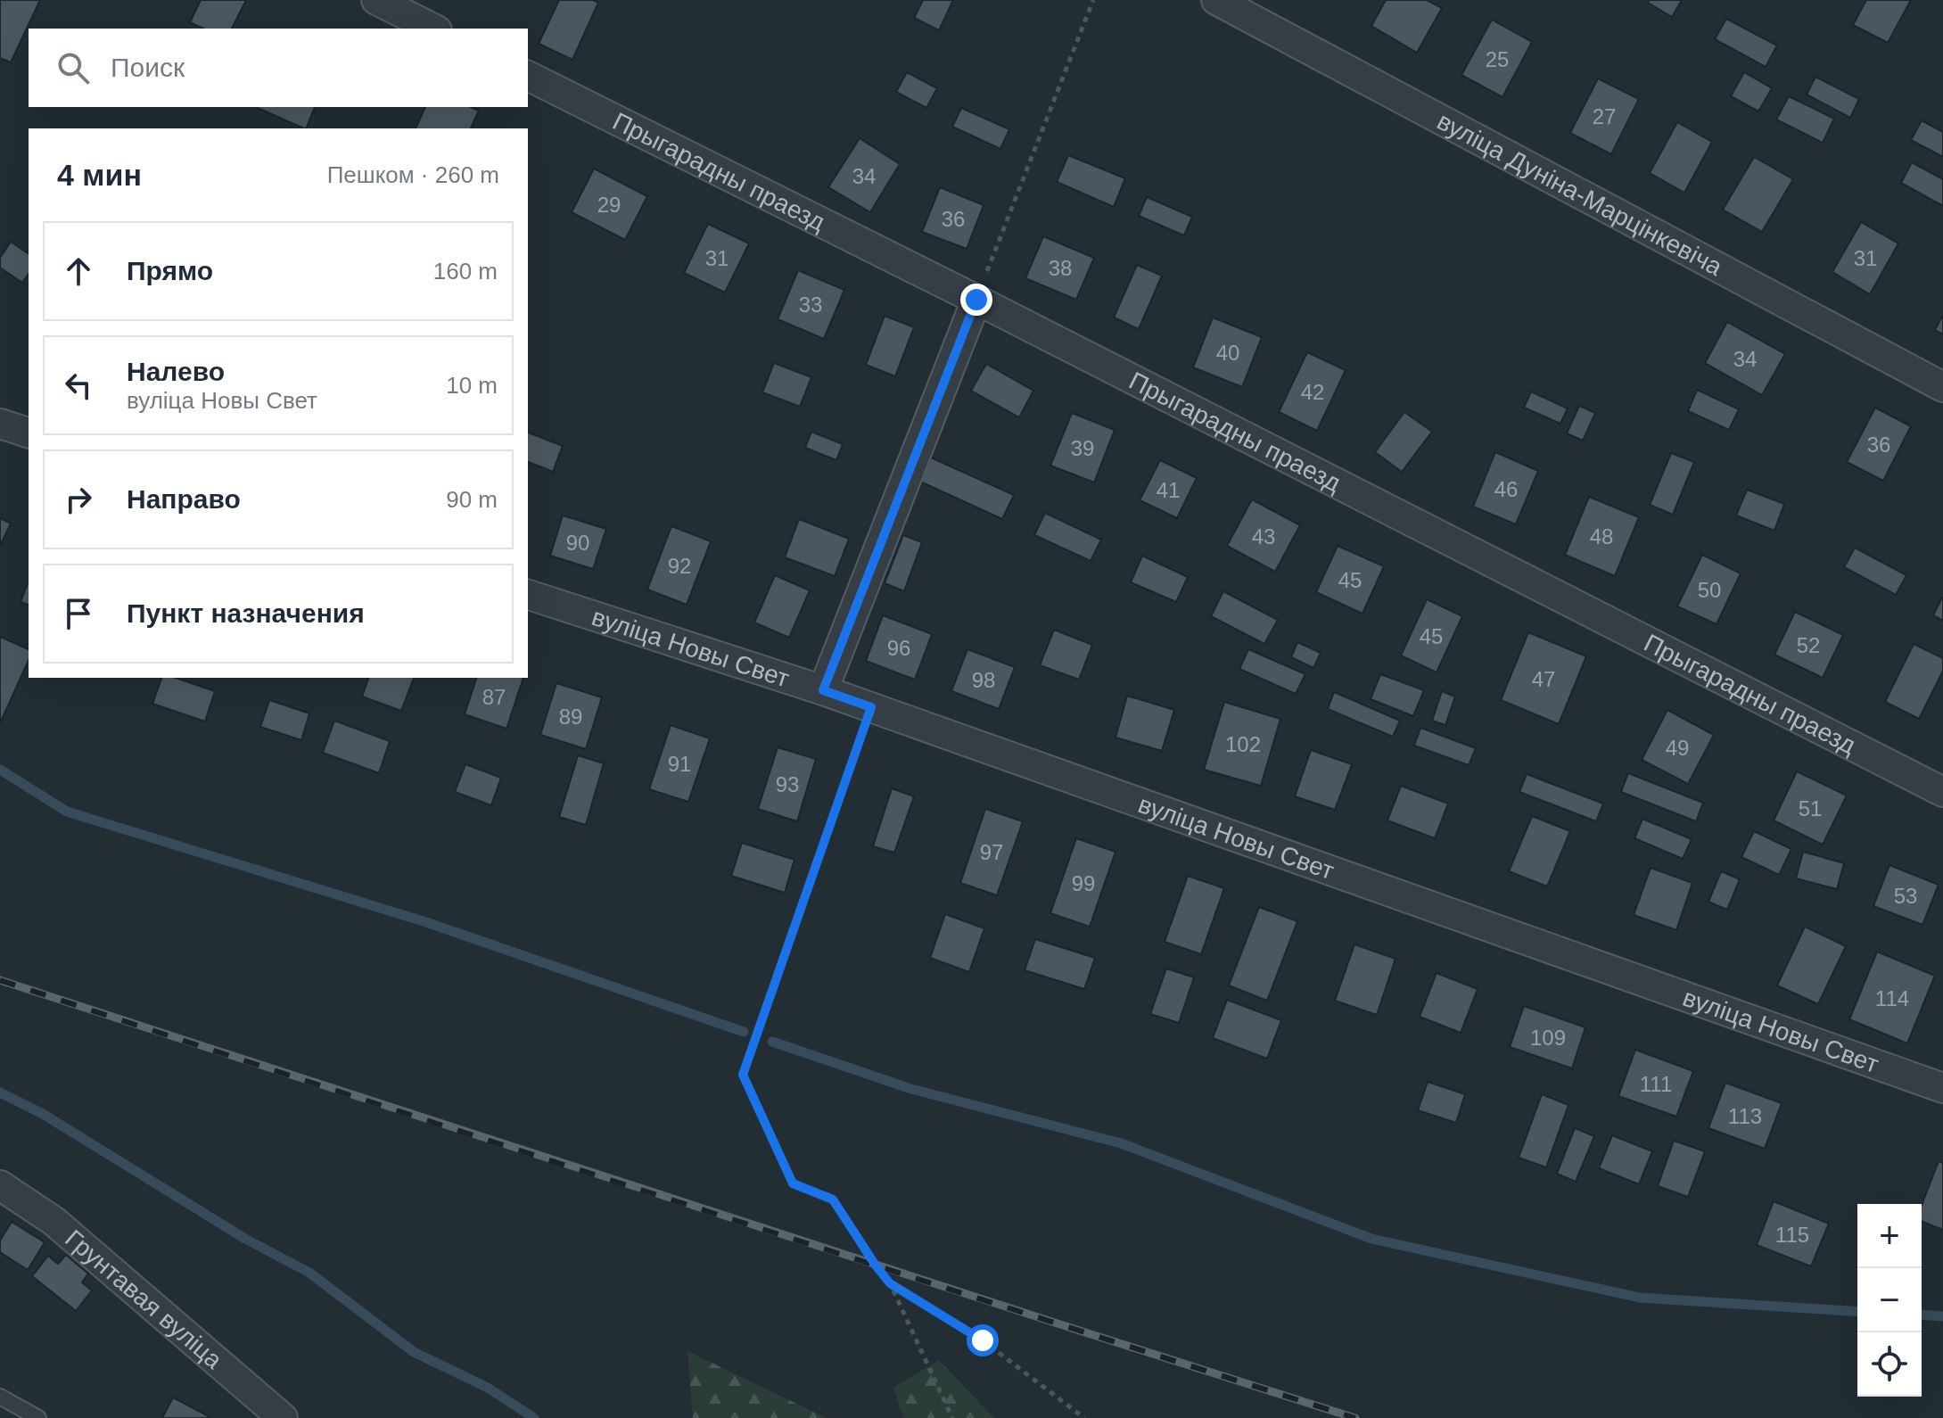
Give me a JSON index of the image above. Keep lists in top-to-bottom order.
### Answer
{
  "streets": {
    "street": [
      "Прыгарадны праезд",
      "вуліца Дуніна-Марцінкевіча",
      "вуліца Новы Свет",
      "Грунтавая вуліца"
    ]
  },
  "house_numbers": [
    "25",
    "27",
    "34",
    "29",
    "36",
    "31",
    "31",
    "38",
    "33",
    "40",
    "34",
    "42",
    "36",
    "39",
    "46",
    "41",
    "43",
    "48",
    "90",
    "92",
    "45",
    "50",
    "45",
    "52",
    "96",
    "47",
    "98",
    "87",
    "89",
    "102",
    "49",
    "91",
    "93",
    "51",
    "97",
    "99",
    "53",
    "114",
    "109",
    "111",
    "113",
    "115"
  ],
  "page": {
    "search": "Поиск",
    "heading": ["4 мин", "Пешком · 260 m"],
    "list": [
      ["Прямо", "160 m"],
      ["Налево", "вуліца Новы Свет", "10 m"],
      ["Направо", "90 m"],
      "Пункт назначения"
    ],
    "map_buttons": ["+", "−"]
  }
}
